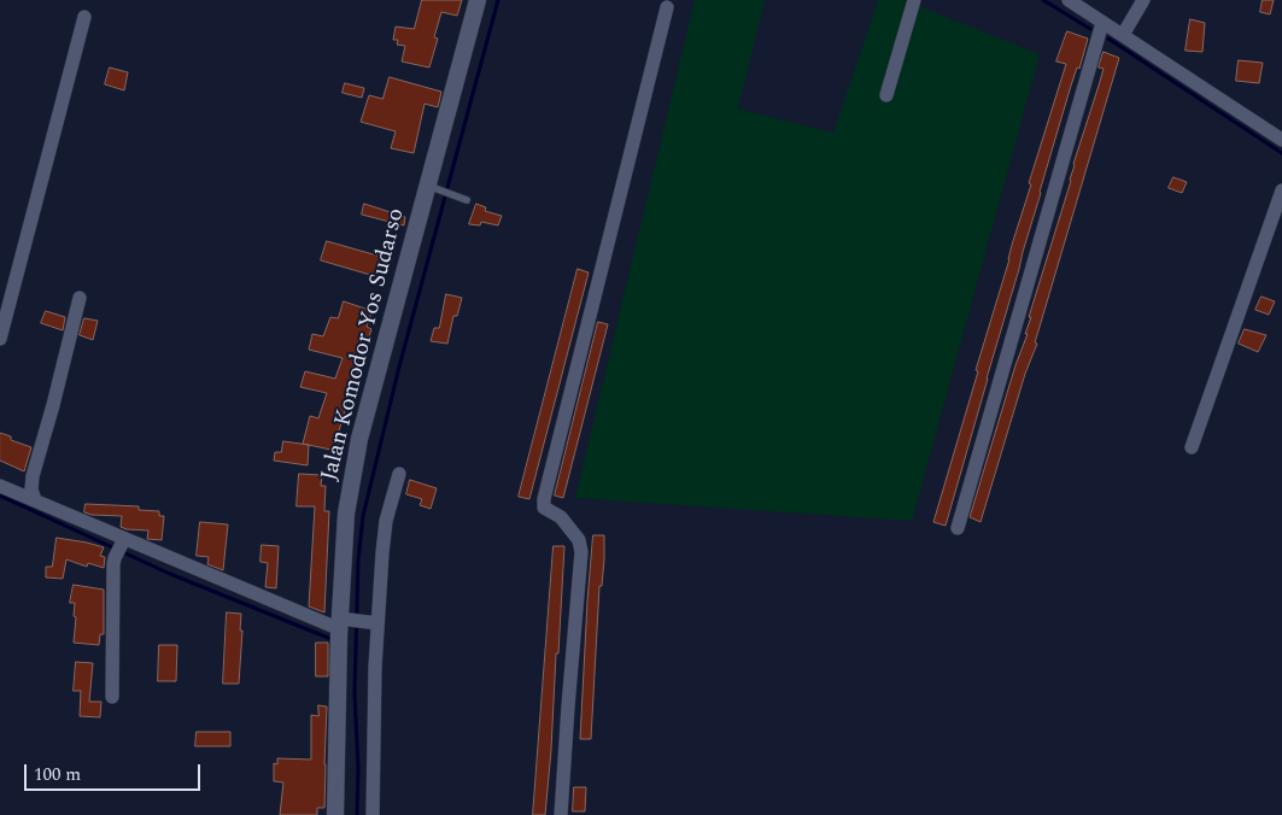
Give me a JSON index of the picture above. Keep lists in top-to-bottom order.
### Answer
{
  "streets": {
    "street": ["Jalan Komodor Yos Sudarso"]
  },
  "scale_bar": "100 m"
}
